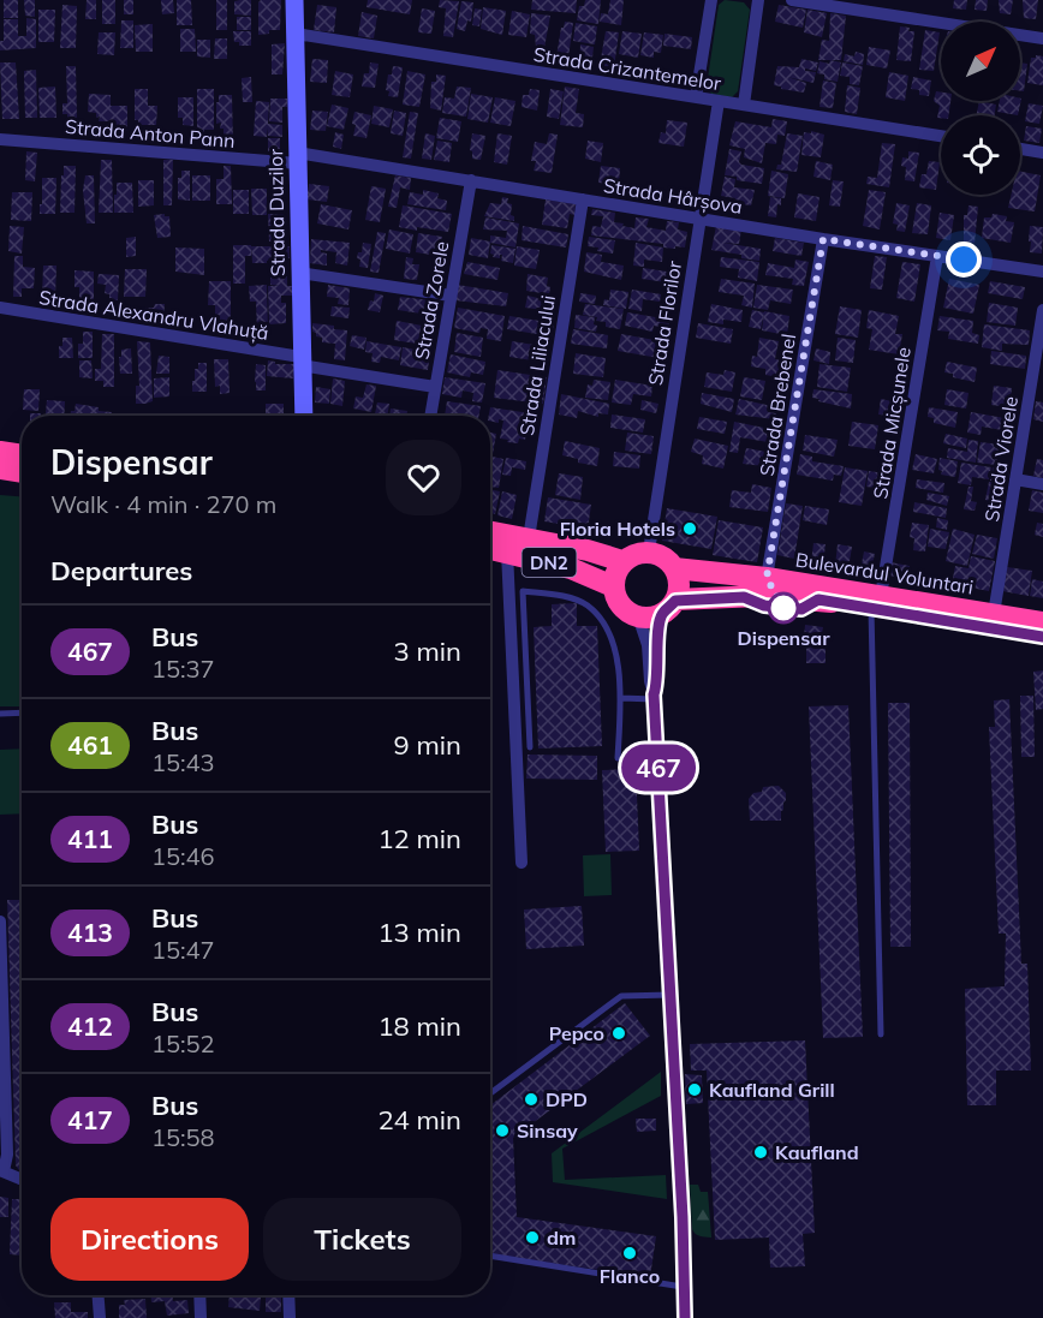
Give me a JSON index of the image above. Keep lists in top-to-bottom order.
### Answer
{
  "streets": {
    "highway": ["DN2", "Bulevardul Voluntari"],
    "street": [
      "Strada Crizantemelor",
      "Strada Anton Pann",
      "Strada Hârșova",
      "Strada Duzilor",
      "Strada Zorele",
      "Strada Alexandru Vlahuță",
      "Strada Florilor",
      "Strada Liliacului",
      "Strada Brebenel",
      "Strada Micșunele",
      "Strada Viorele"
    ]
  },
  "crossings": [
    ["Strada Crizantemelor", "Strada Duzilor"],
    ["Strada Crizantemelor", "Strada Florilor"],
    ["Strada Anton Pann", "Strada Hârșova"],
    ["Strada Anton Pann", "Strada Duzilor"],
    ["Strada Hârșova", "Strada Duzilor"],
    ["Strada Hârșova", "Strada Zorele"],
    ["Strada Hârșova", "Strada Florilor"],
    ["Strada Hârșova", "Strada Liliacului"],
    ["Strada Hârșova", "Strada Brebenel"],
    ["Strada Hârșova", "Strada Micșunele"],
    ["Strada Duzilor", "Strada Alexandru Vlahuță"],
    ["Strada Zorele", "Strada Alexandru Vlahuță"],
    ["Strada Florilor", "DN2"],
    ["Strada Florilor", "Bulevardul Voluntari"],
    ["Strada Liliacului", "DN2"],
    ["Strada Brebenel", "Bulevardul Voluntari"],
    ["Strada Micșunele", "Bulevardul Voluntari"],
    ["Strada Viorele", "Bulevardul Voluntari"],
    ["DN2", "Bulevardul Voluntari"]
  ],
  "places": [
    "Floria Hotels",
    "Dispensar",
    "Pepco",
    "Kaufland Grill",
    "DPD",
    "Sinsay",
    "Kaufland",
    "dm",
    "Flanco"
  ],
  "lines": ["bus line 467"],
  "north": "top right",
  "page": {
    "on_map": "467",
    "heading": [
      ["Dispensar", "Walk · 4 min · 270 m"],
      "Departures"
    ],
    "list": [
      {
        "mark": "467",
        "name": "Bus",
        "note": "15:37",
        "value": "3 min"
      },
      {
        "mark": "461",
        "name": "Bus",
        "note": "15:43",
        "value": "9 min"
      },
      {
        "mark": "411",
        "name": "Bus",
        "note": "15:46",
        "value": "12 min"
      },
      {
        "mark": "413",
        "name": "Bus",
        "note": "15:47",
        "value": "13 min"
      },
      {
        "mark": "412",
        "name": "Bus",
        "note": "15:52",
        "value": "18 min"
      },
      {
        "mark": "417",
        "name": "Bus",
        "note": "15:58",
        "value": "24 min"
      }
    ],
    "buttons": ["Directions", "Tickets"]
  }
}
